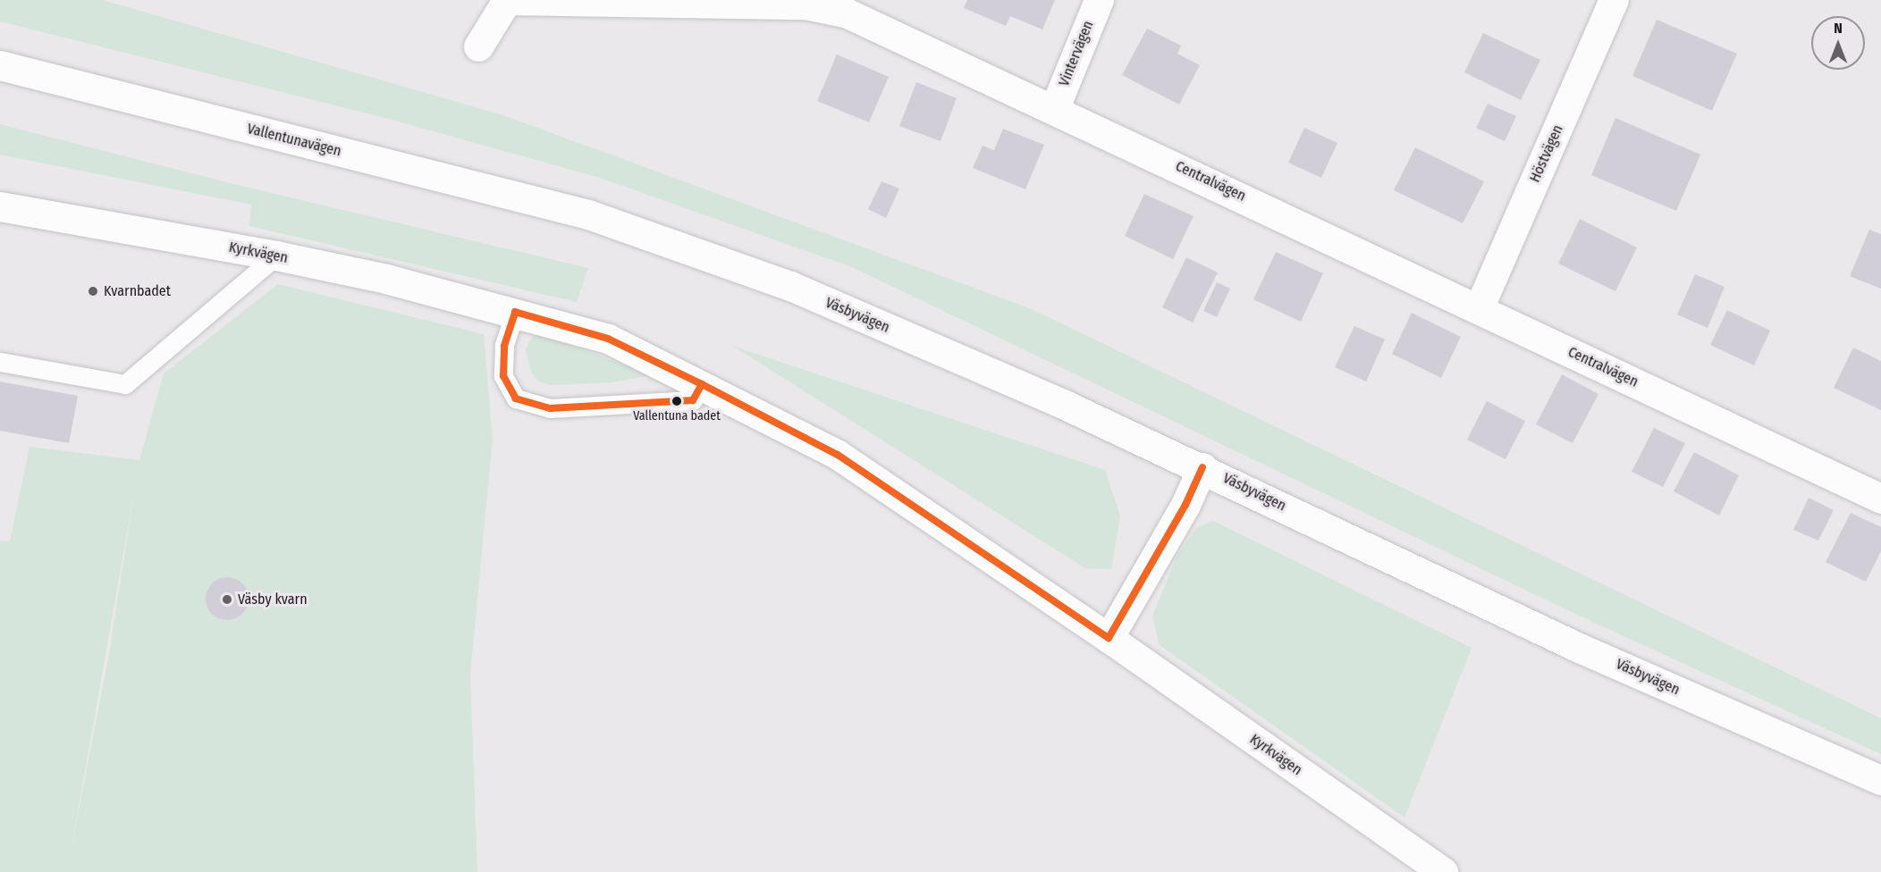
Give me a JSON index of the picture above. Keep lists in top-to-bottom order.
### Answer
{
  "streets": {
    "street": [
      "Vintervägen",
      "Vallentunavägen",
      "Höstvägen",
      "Centralvägen",
      "Kyrkvägen",
      "Väsbyvägen"
    ]
  },
  "crossings": [
    ["Vintervägen", "Centralvägen"],
    ["Vallentunavägen", "Väsbyvägen"],
    ["Höstvägen", "Centralvägen"]
  ],
  "places": ["Kvarnbadet", "Vallentuna badet", "Väsby kvarn"],
  "north": "top"
}
